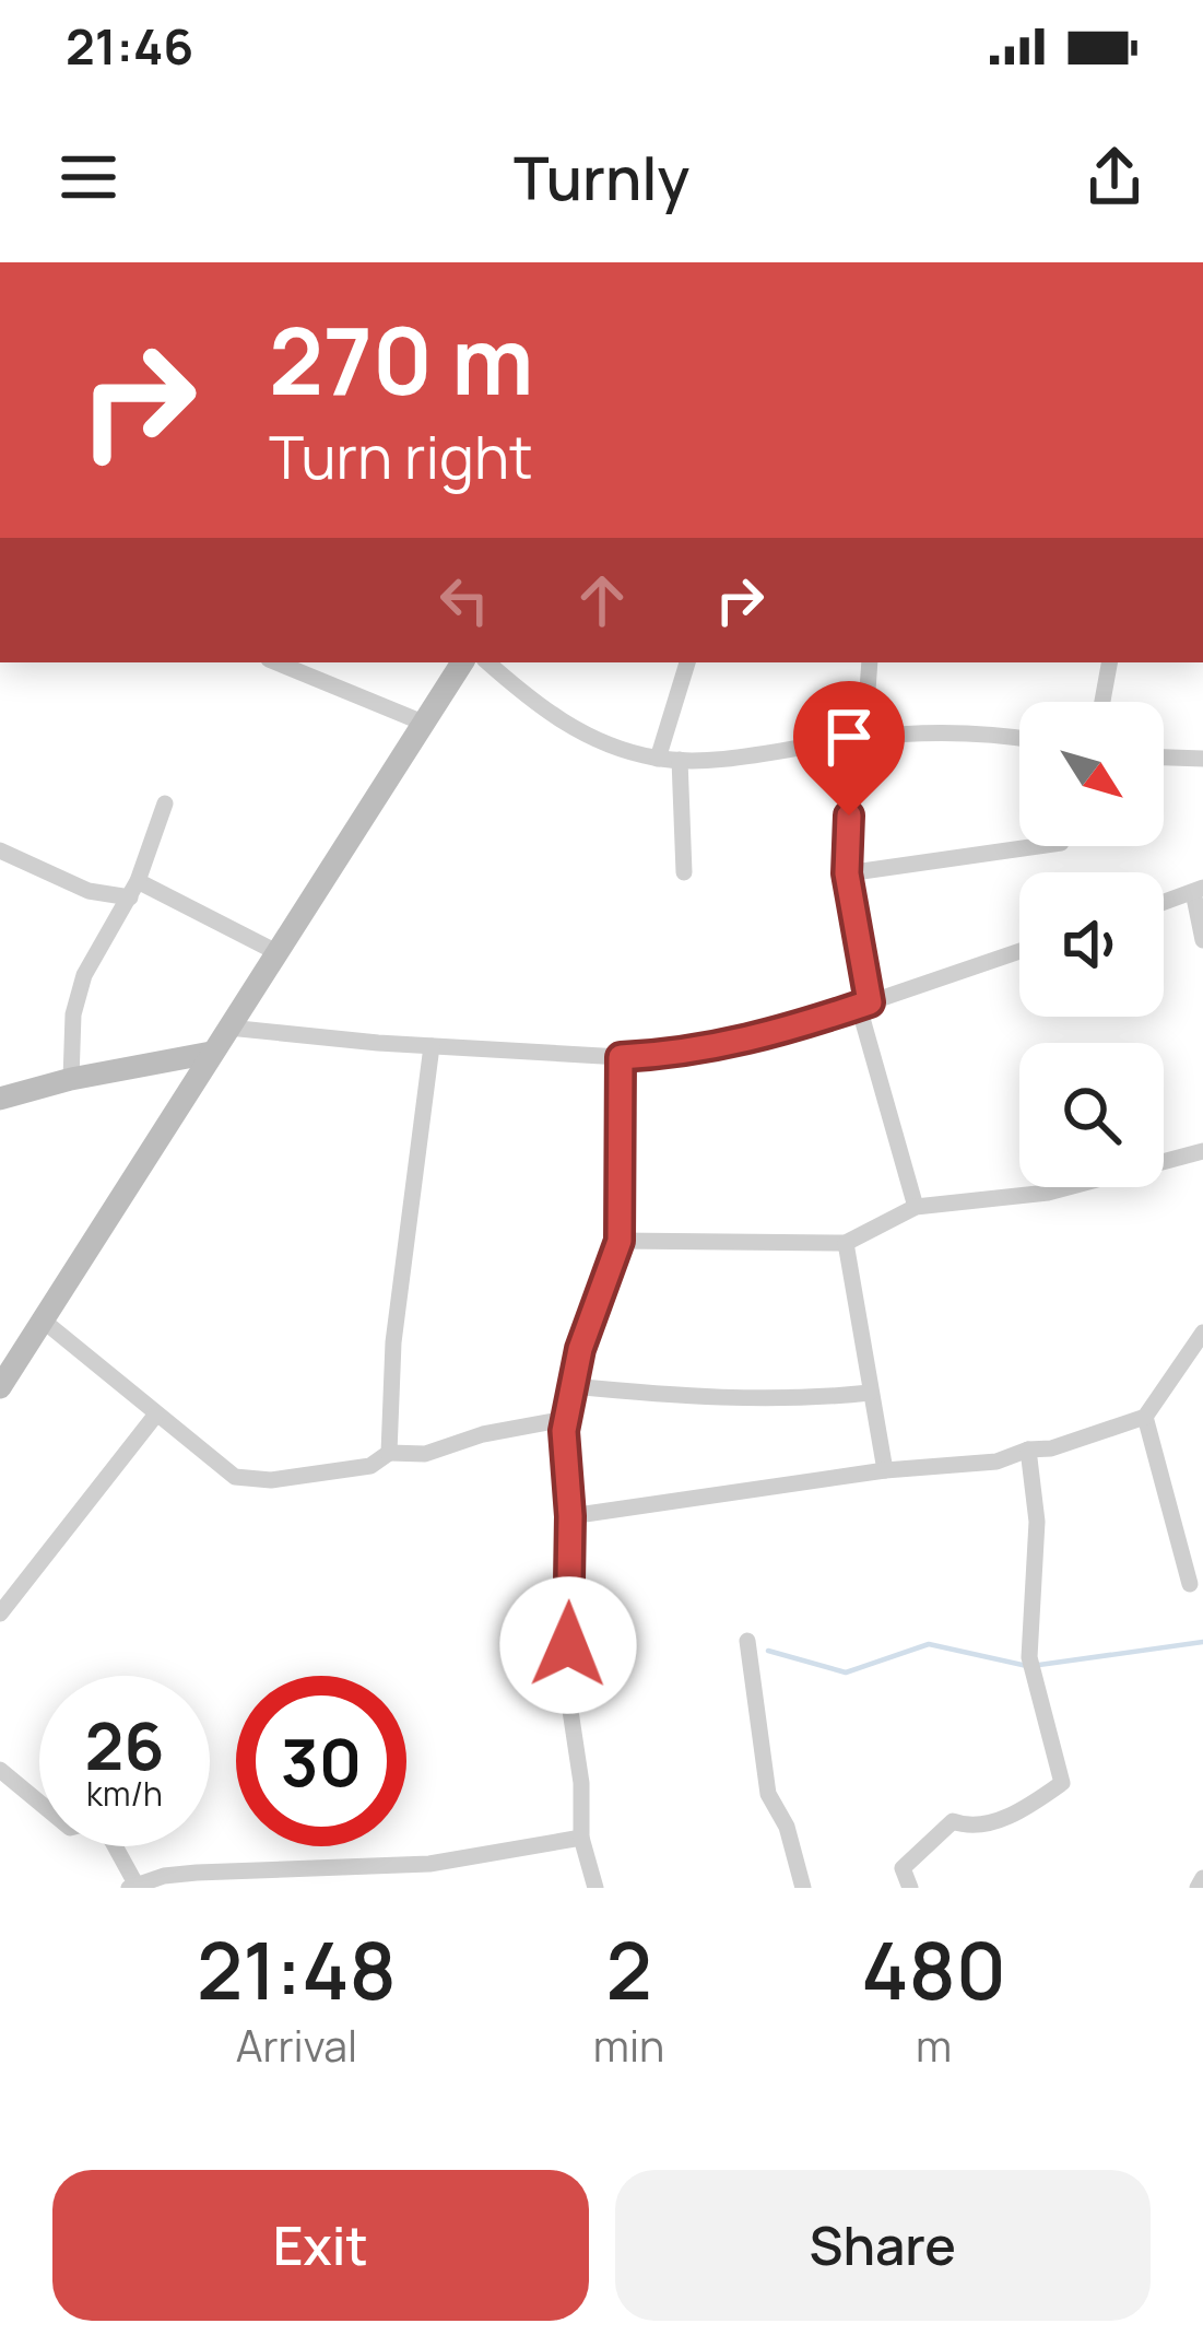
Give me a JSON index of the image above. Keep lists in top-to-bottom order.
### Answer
{
  "north": "bottom right",
  "page": {
    "status": "21:46",
    "header": "Turnly",
    "turn": ["270 m", "Turn right"],
    "speed": "26 km/h",
    "limit": "30",
    "eta": [
      "21:48",
      "Arrival",
      "2",
      "min",
      "480",
      "m"
    ],
    "buttons": ["Exit", "Share"]
  }
}
